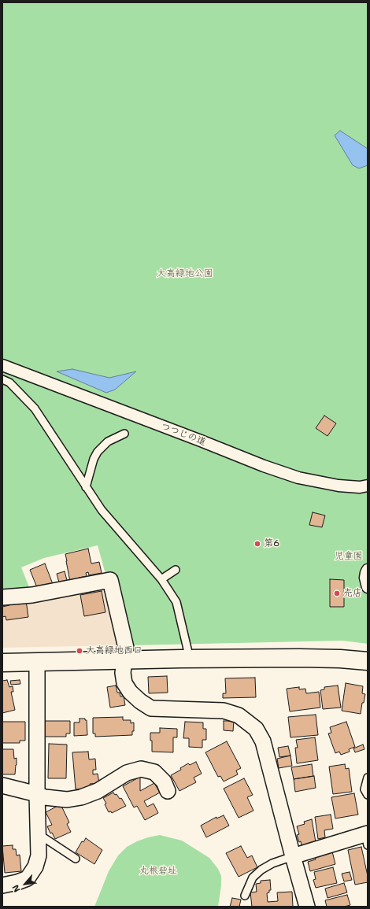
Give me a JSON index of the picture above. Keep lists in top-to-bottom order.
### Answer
{
  "streets": {
    "street": ["つつじの道"]
  },
  "parks": ["大高緑地公園", "児童園", "丸根砦址"],
  "places": ["第6", "売店", "大高緑地西口"],
  "north": "bottom left"
}
